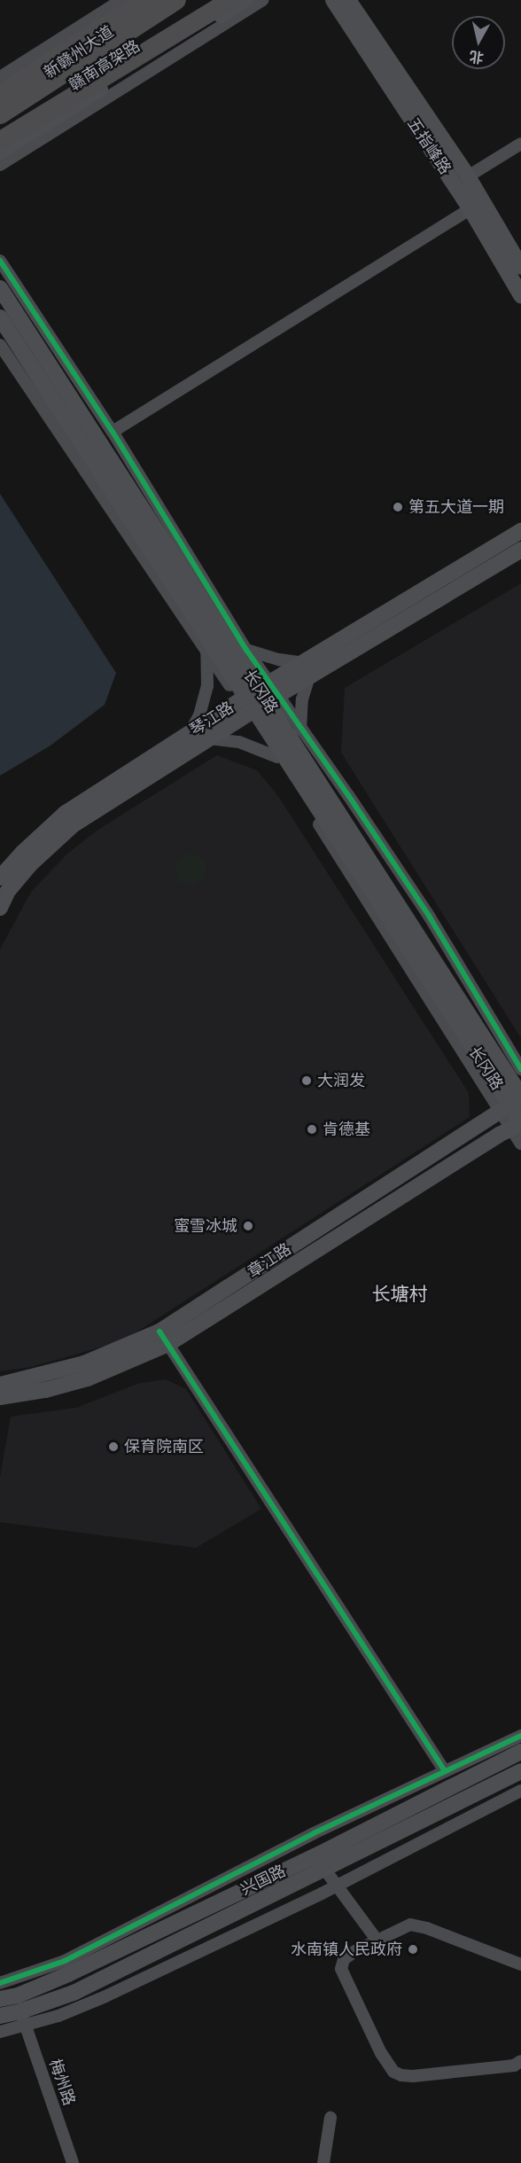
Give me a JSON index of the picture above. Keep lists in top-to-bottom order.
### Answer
{
  "streets": {
    "highway": ["赣南高架路"],
    "main road": [
      "新赣州大道",
      "五指峰路",
      "长冈路",
      "琴江路",
      "章江路",
      "兴国路"
    ],
    "street": ["梅州路"]
  },
  "crossings": [
    ["长冈路", "琴江路"],
    ["长冈路", "章江路"],
    ["兴国路", "梅州路"]
  ],
  "districts": ["长塘村"],
  "places": [
    "第五大道一期",
    "大润发",
    "肯德基",
    "蜜雪冰城",
    "保育院南区",
    "水南镇人民政府"
  ],
  "north": "bottom"
}
